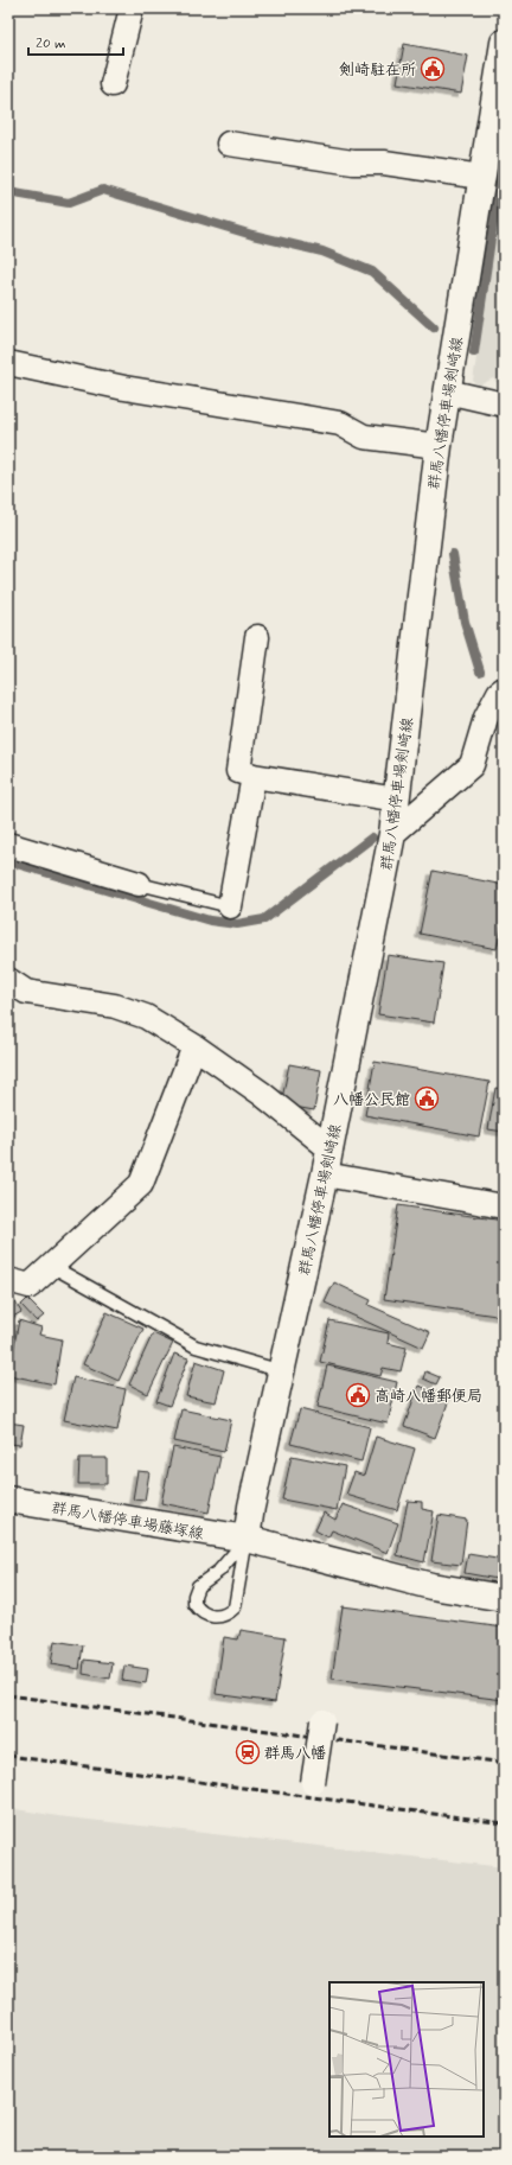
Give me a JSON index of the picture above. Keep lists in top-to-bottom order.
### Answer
{
  "streets": {
    "main road": ["群馬八幡停車場剣崎線", "群馬八幡停車場藤塚線"]
  },
  "crossings": [
    ["群馬八幡停車場剣崎線", "群馬八幡停車場藤塚線"]
  ],
  "places": {
    "public building": ["剣崎駐在所", "八幡公民館", "高崎八幡郵便局"],
    "station": ["群馬八幡"]
  },
  "scale_bar": "20 m"
}
